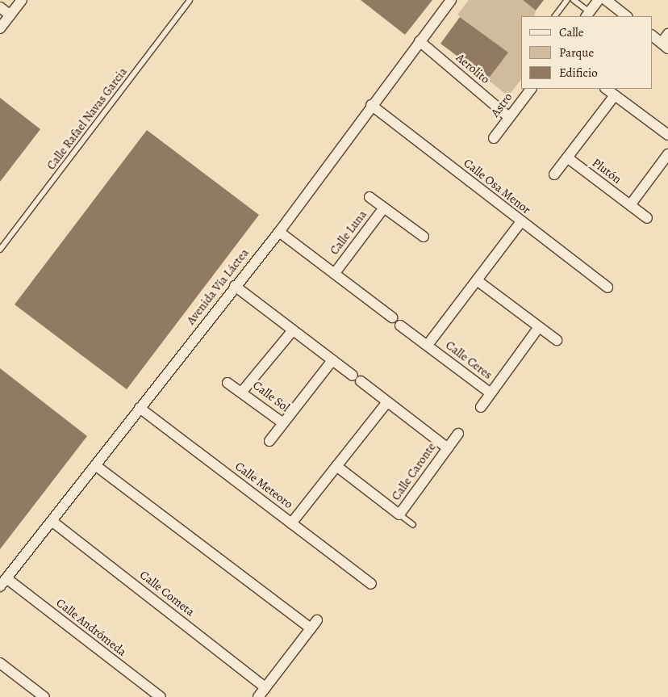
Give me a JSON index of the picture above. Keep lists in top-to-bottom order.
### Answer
{
  "streets": {
    "street": [
      "Aerolito",
      "Astro",
      "Plutón",
      "Calle Osa Menor",
      "Calle Luna",
      "Avenida Vía Láctea",
      "Calle Ceres",
      "Calle Sol",
      "Calle Caronte",
      "Calle Meteoro",
      "Calle Cometa",
      "Calle Andrómeda"
    ],
    "lane": ["Calle Rafael Navas Garcia"]
  },
  "crossings": [
    ["Aerolito", "Astro"],
    ["Aerolito", "Avenida Vía Láctea"],
    ["Calle Osa Menor", "Avenida Vía Láctea"],
    ["Calle Osa Menor", "Calle Ceres"],
    ["Calle Luna", "Avenida Vía Láctea"],
    ["Avenida Vía Láctea", "Calle Meteoro"],
    ["Avenida Vía Láctea", "Calle Cometa"],
    ["Avenida Vía Láctea", "Calle Andrómeda"],
    ["Calle Sol", "Calle Caronte"]
  ],
  "legend": ["Calle", "Parque", "Edificio"]
}
